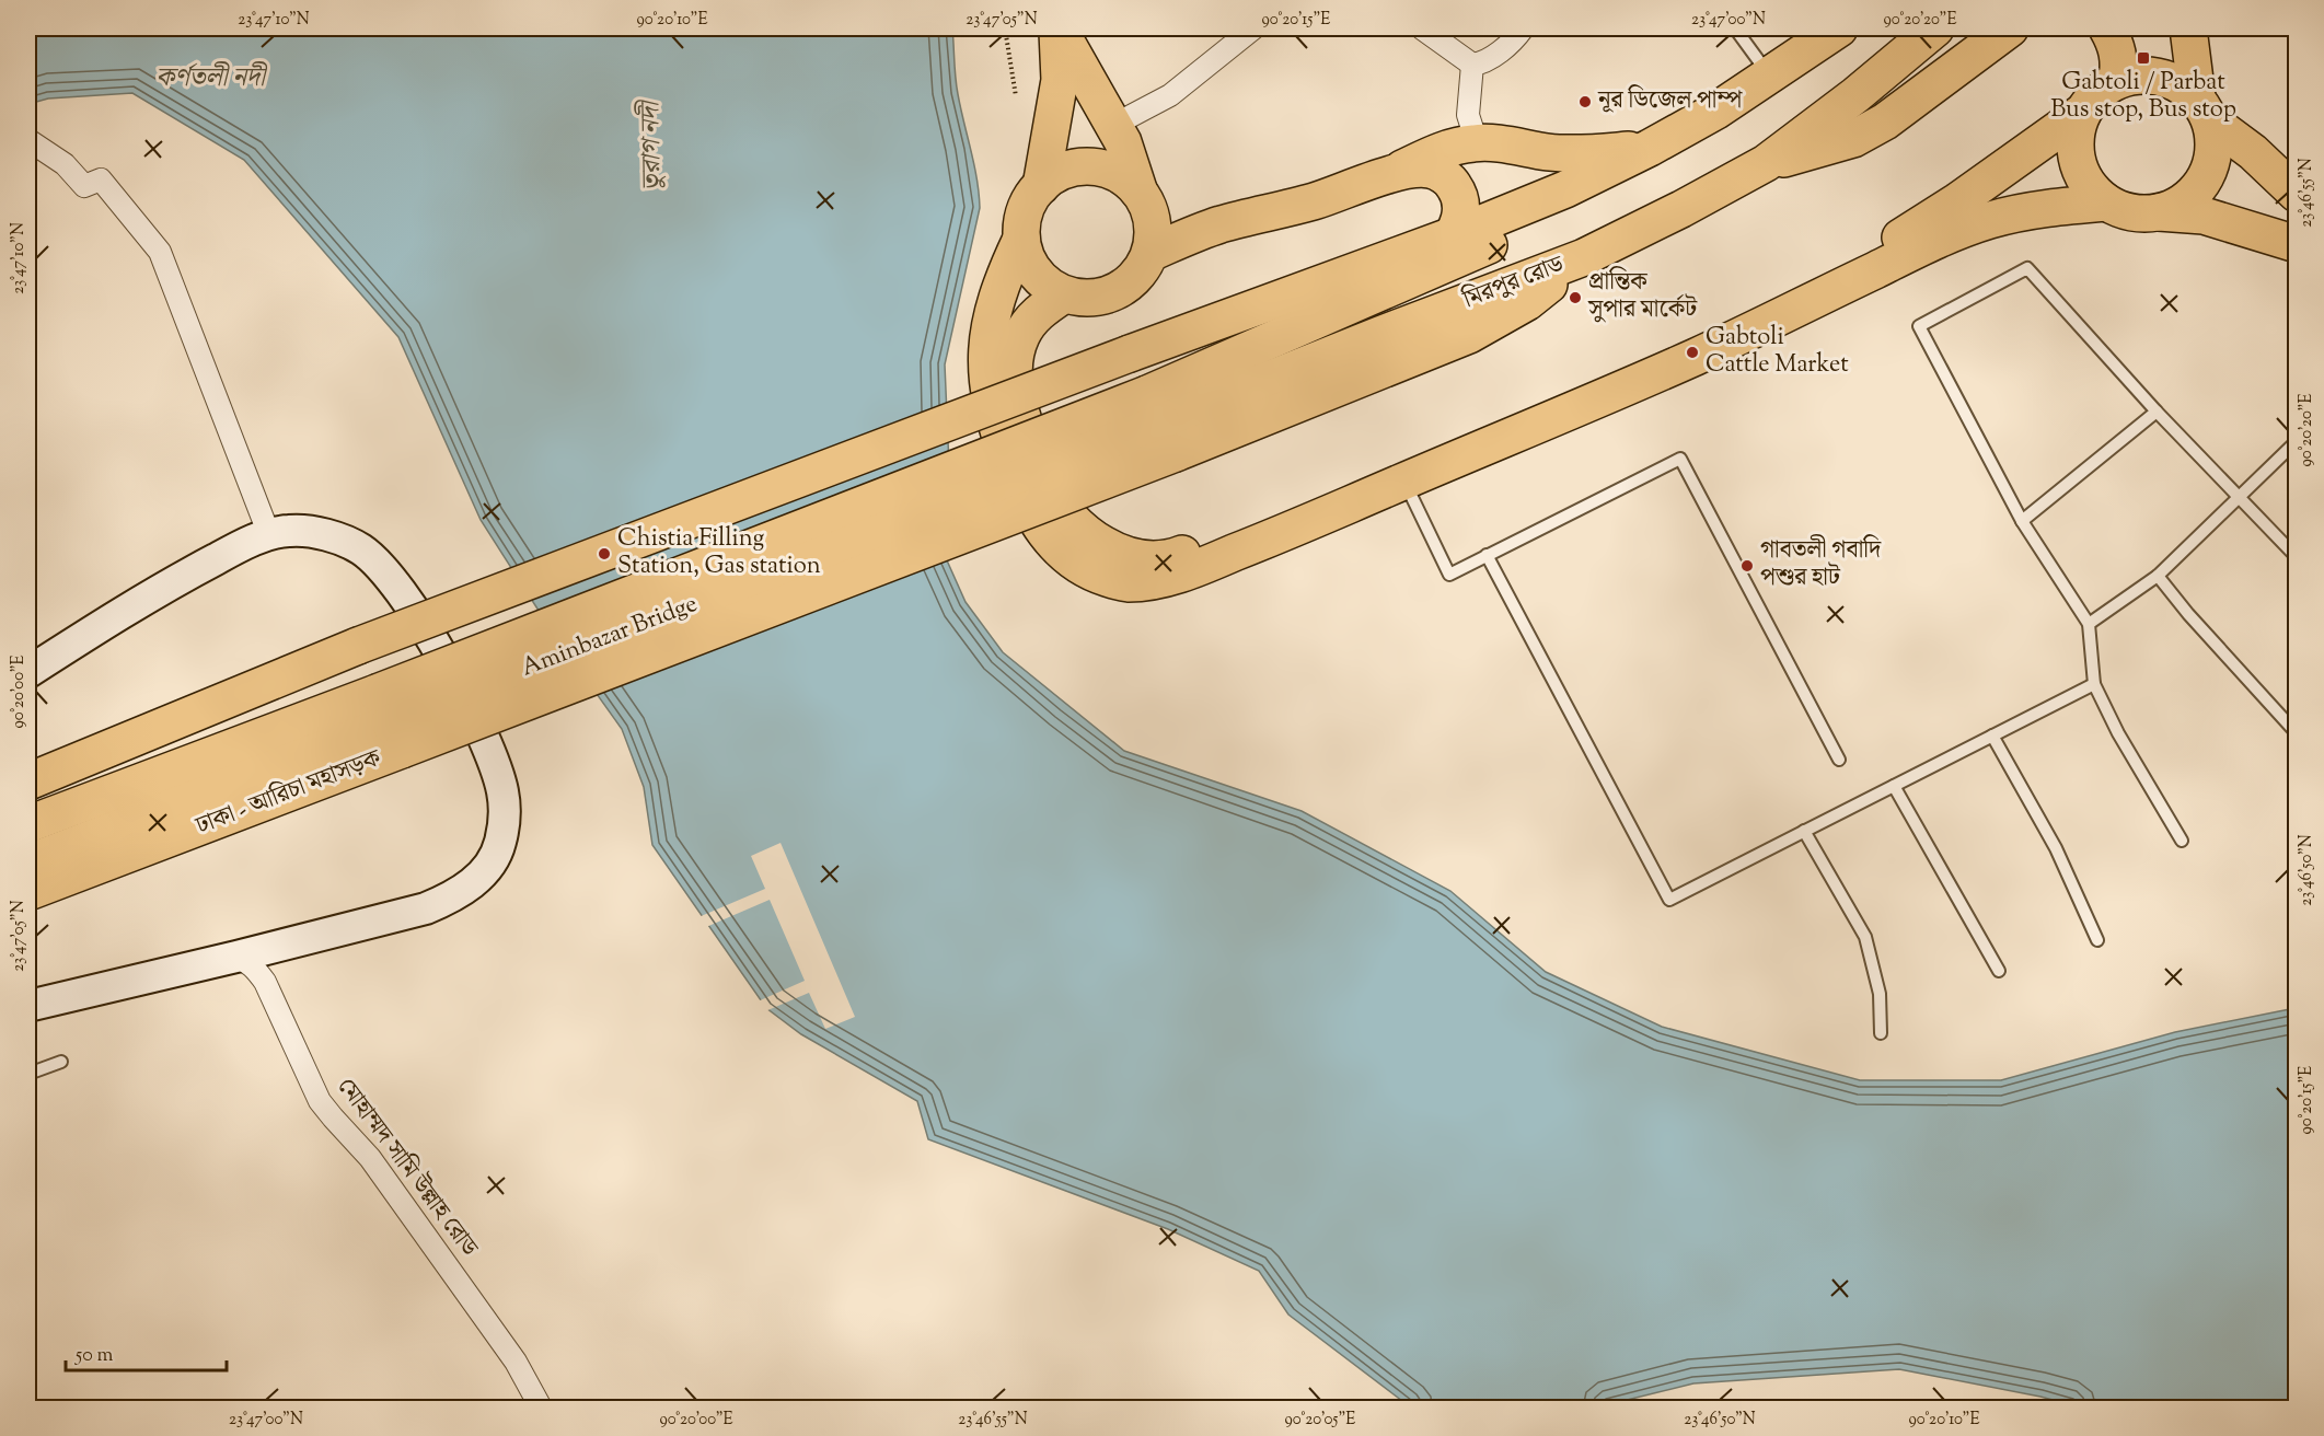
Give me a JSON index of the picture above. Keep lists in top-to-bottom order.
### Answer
{
  "streets": {
    "highway": ["মিরপুর রোড", "Aminbazar Bridge", "ঢাকা - আরিচা মহাসড়ক"],
    "street": ["মোহাম্মদ সামি উল্লাহ রোড"]
  },
  "crossings": [
    ["মিরপুর রোড", "Aminbazar Bridge"],
    ["Aminbazar Bridge", "ঢাকা - আরিচা মহাসড়ক"]
  ],
  "water": ["কর্ণতলী নদী", "তুরাগ নদী"],
  "places": {
    "transit": ["Gabtoli / Parbat Bus stop, Bus stop"],
    "other": [
      "নূর ডিজেল পাম্প",
      "প্রান্তিক সুপার মার্কেট",
      "Gabtoli Cattle Market",
      "Chistia Filling Station, Gas station",
      "গাবতলী গবাদি পশুর হাট"
    ]
  },
  "scale_bar": "50 m",
  "coordinates": [
    "23°47'10\"N",
    "90°20'10\"E",
    "23°47'05\"N",
    "90°20'15\"E",
    "23°47'00\"N",
    "90°20'20\"E",
    "23°46'55\"N",
    "90°20'00\"E",
    "23°46'50\"N",
    "90°20'05\"E"
  ]
}
